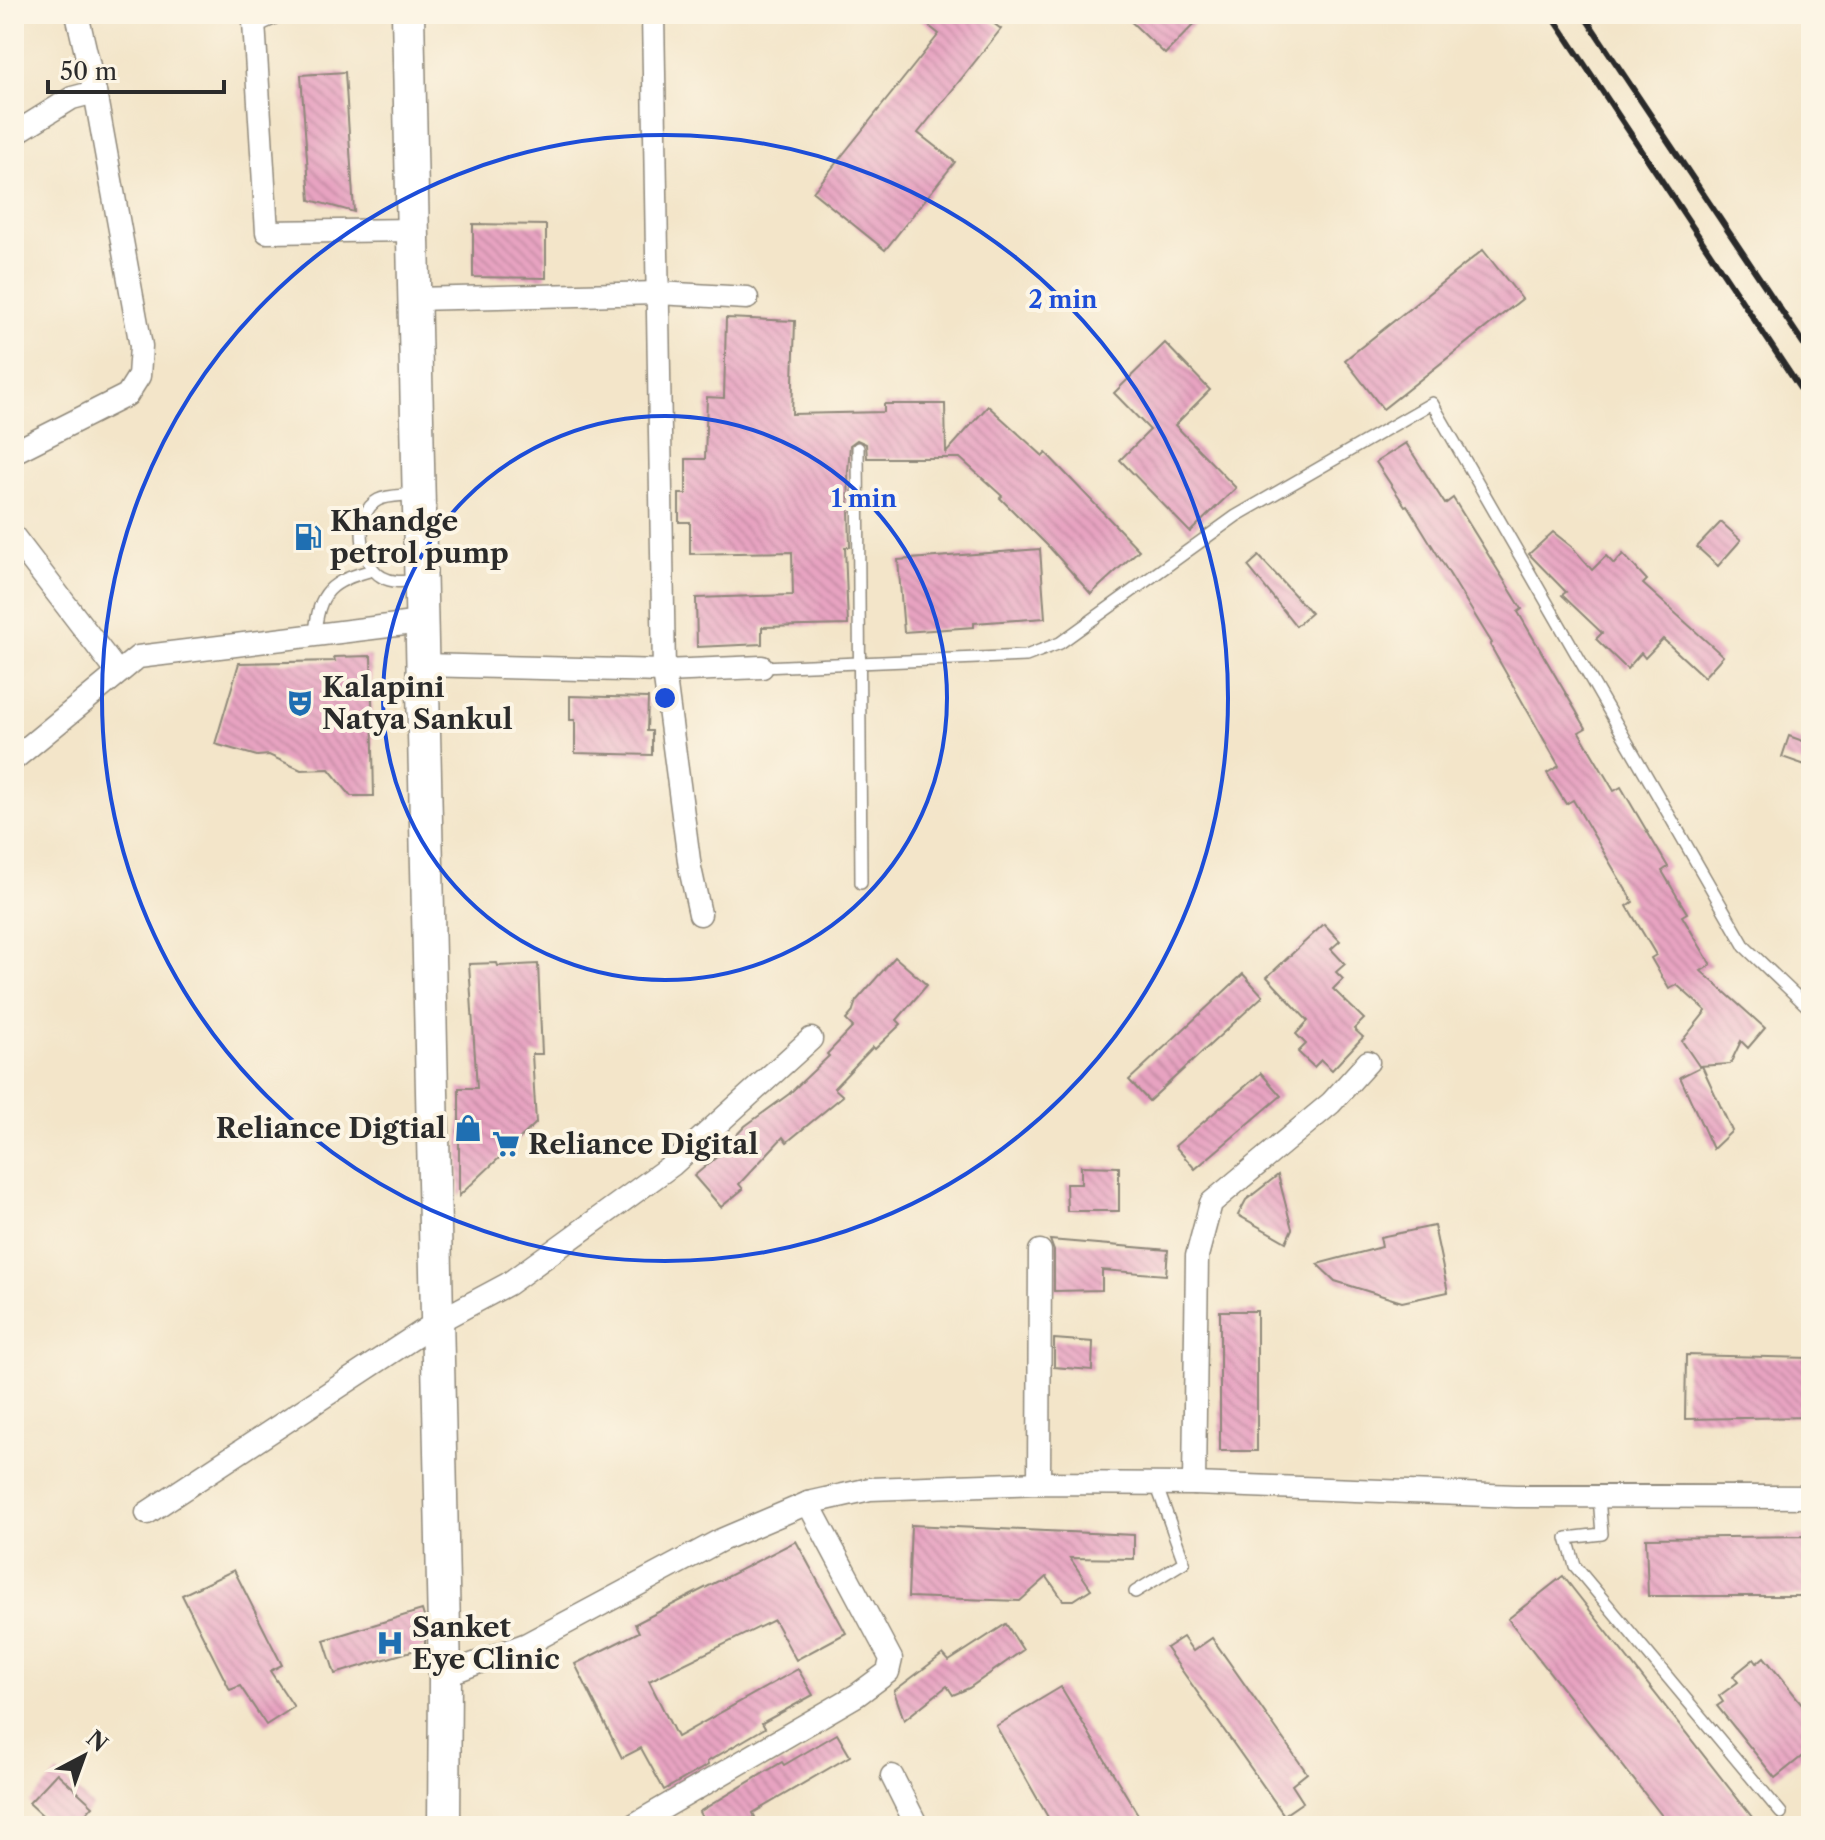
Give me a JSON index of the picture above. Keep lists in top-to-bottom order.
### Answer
{
  "places": {
    "fuel station": ["Khandge petrol pump"],
    "theatre": ["Kalapini Natya Sankul"],
    "shop": ["Reliance Digtial"],
    "supermarket": ["Reliance Digital"],
    "hospital": ["Sanket Eye Clinic"]
  },
  "scale_bar": "50 m",
  "north": "top right",
  "rings": ["2 min", "1 min"]
}
